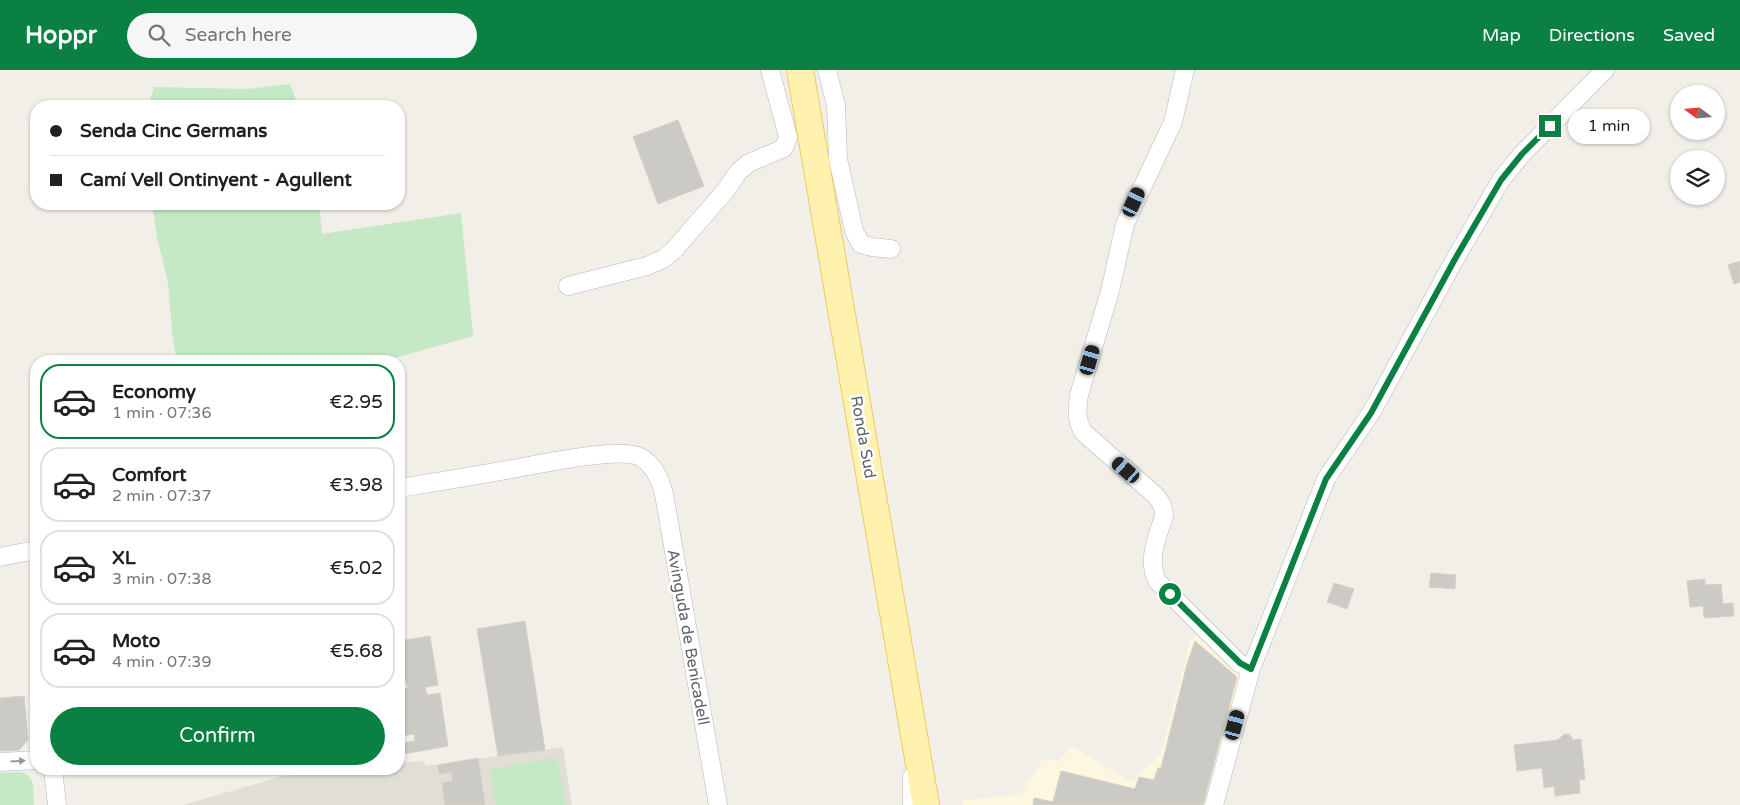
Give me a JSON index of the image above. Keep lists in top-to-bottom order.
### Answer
{
  "streets": {
    "main road": ["Ronda Sud"],
    "street": ["Avinguda de Benicadell"]
  },
  "north": "left",
  "page": {
    "header": "Hoppr",
    "search": "Search here",
    "nav": ["Map", "Directions", "Saved"],
    "banner": ["Senda Cinc Germans", "Camí Vell Ontinyent - Agullent"],
    "bubble": "1 min",
    "list": [
      {
        "name": "Economy",
        "note": "1 min · 07:36",
        "value": "€2.95"
      },
      {
        "name": "Comfort",
        "note": "2 min · 07:37",
        "value": "€3.98"
      },
      {
        "name": "XL",
        "note": "3 min · 07:38",
        "value": "€5.02"
      },
      {
        "name": "Moto",
        "note": "4 min · 07:39",
        "value": "€5.68"
      }
    ],
    "buttons": "Confirm"
  }
}
